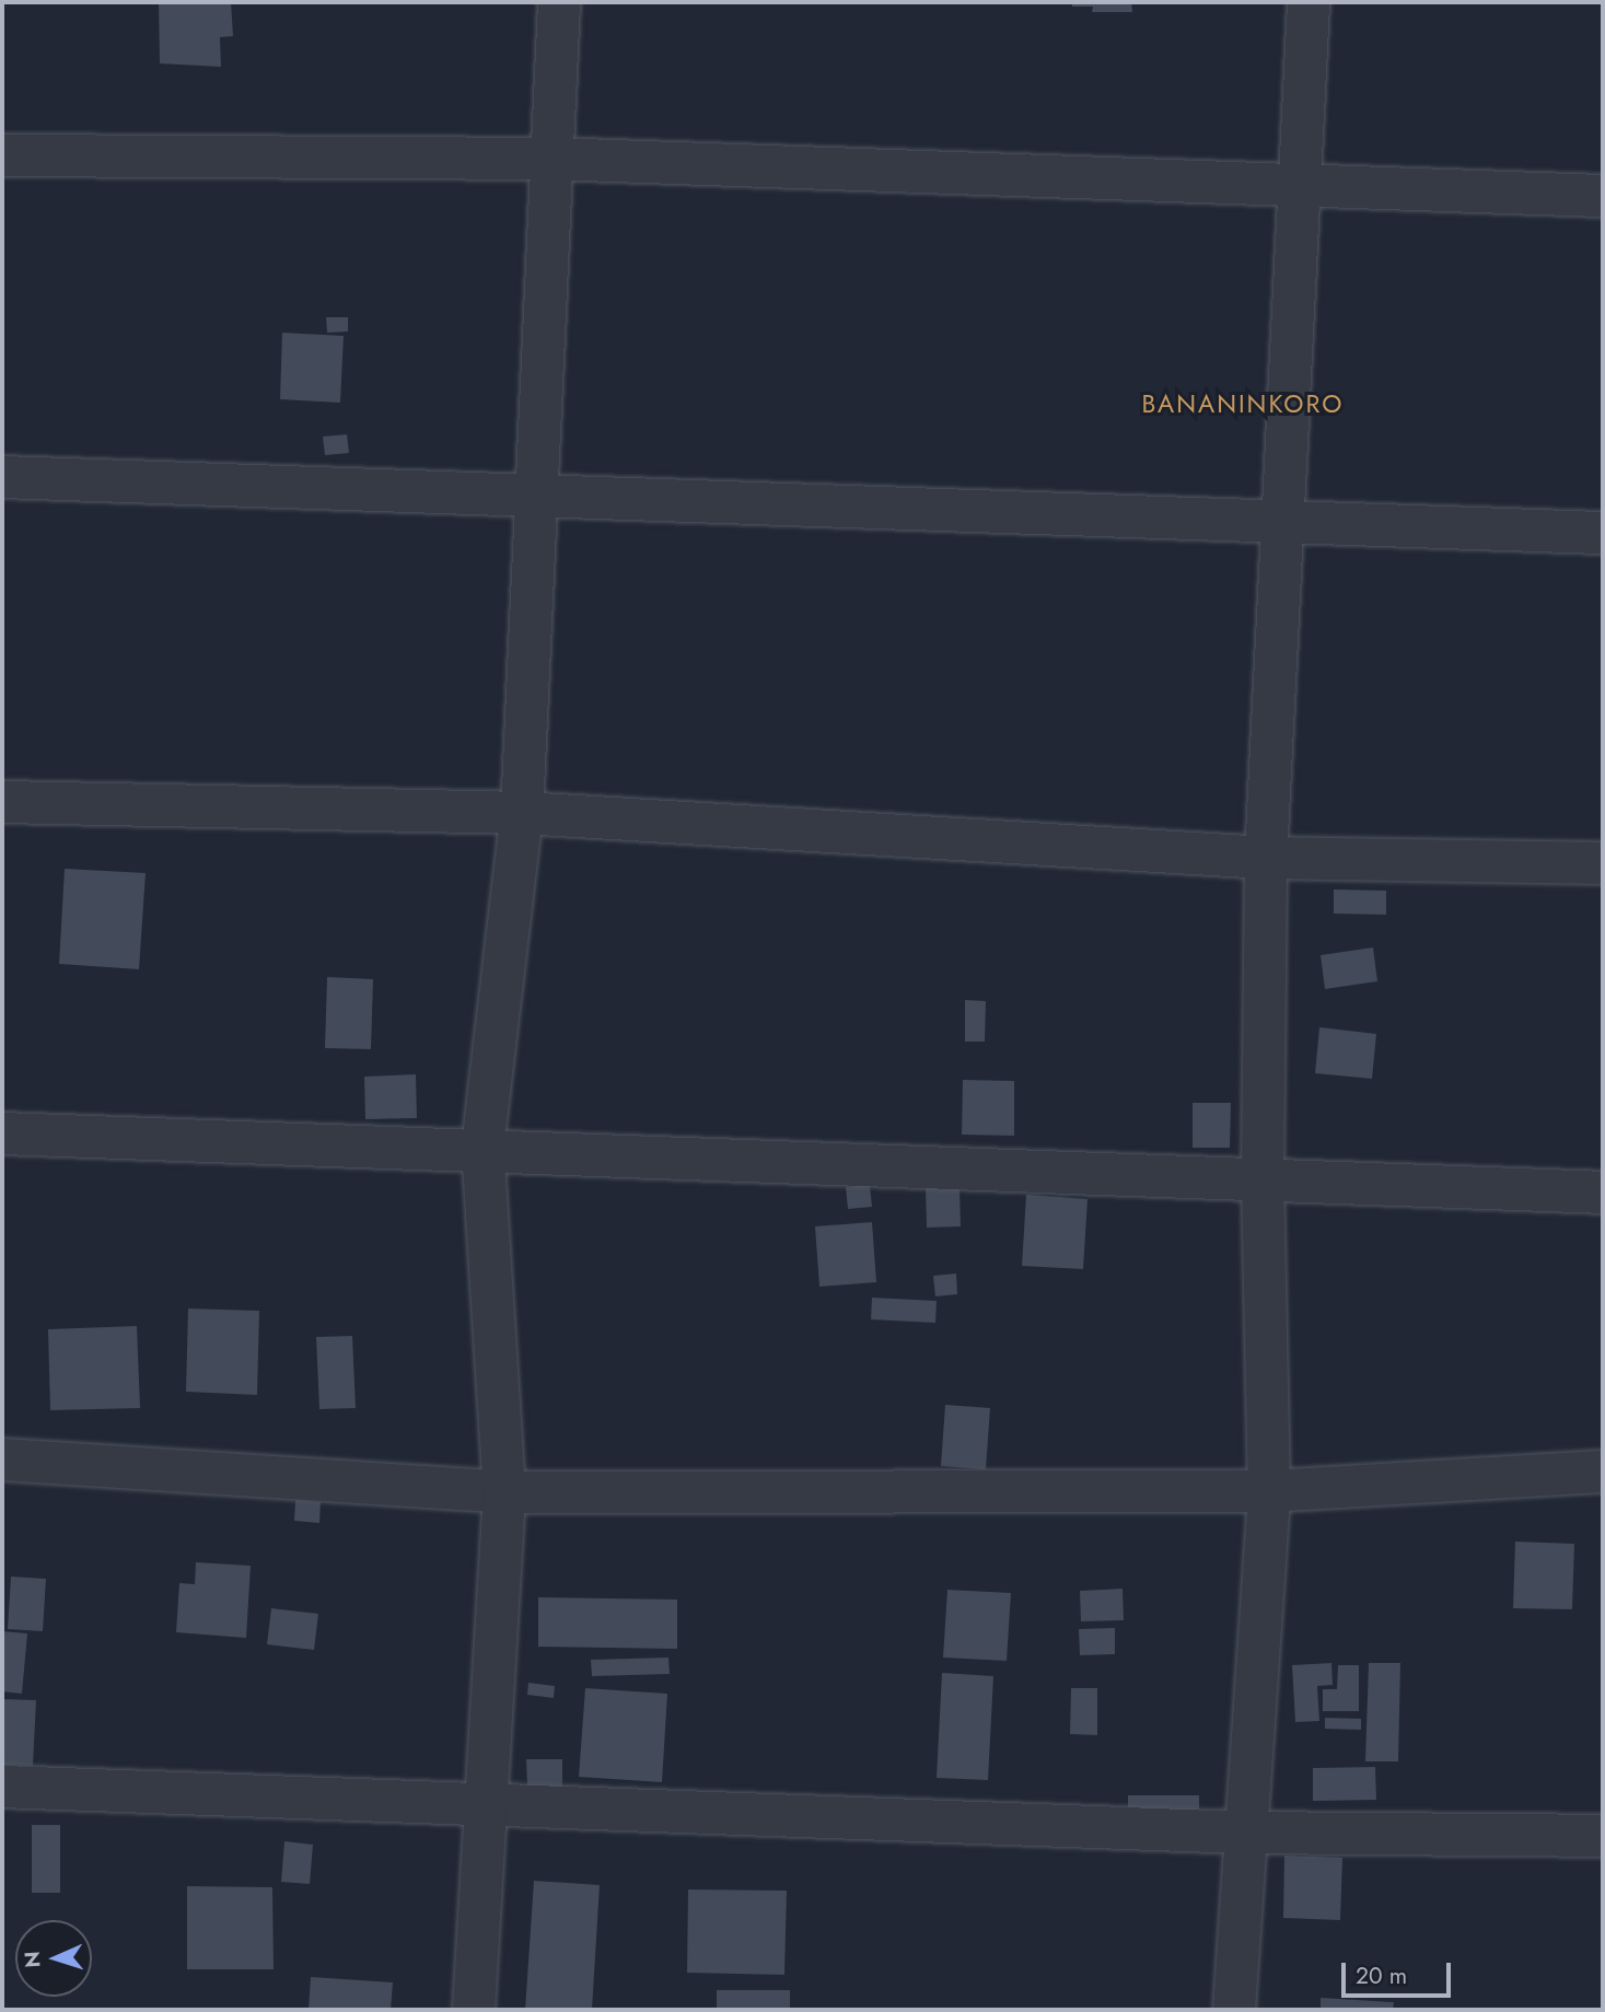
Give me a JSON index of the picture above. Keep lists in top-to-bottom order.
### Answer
{
  "districts": ["BANANINKORO"],
  "scale_bar": "20 m",
  "north": "left"
}
